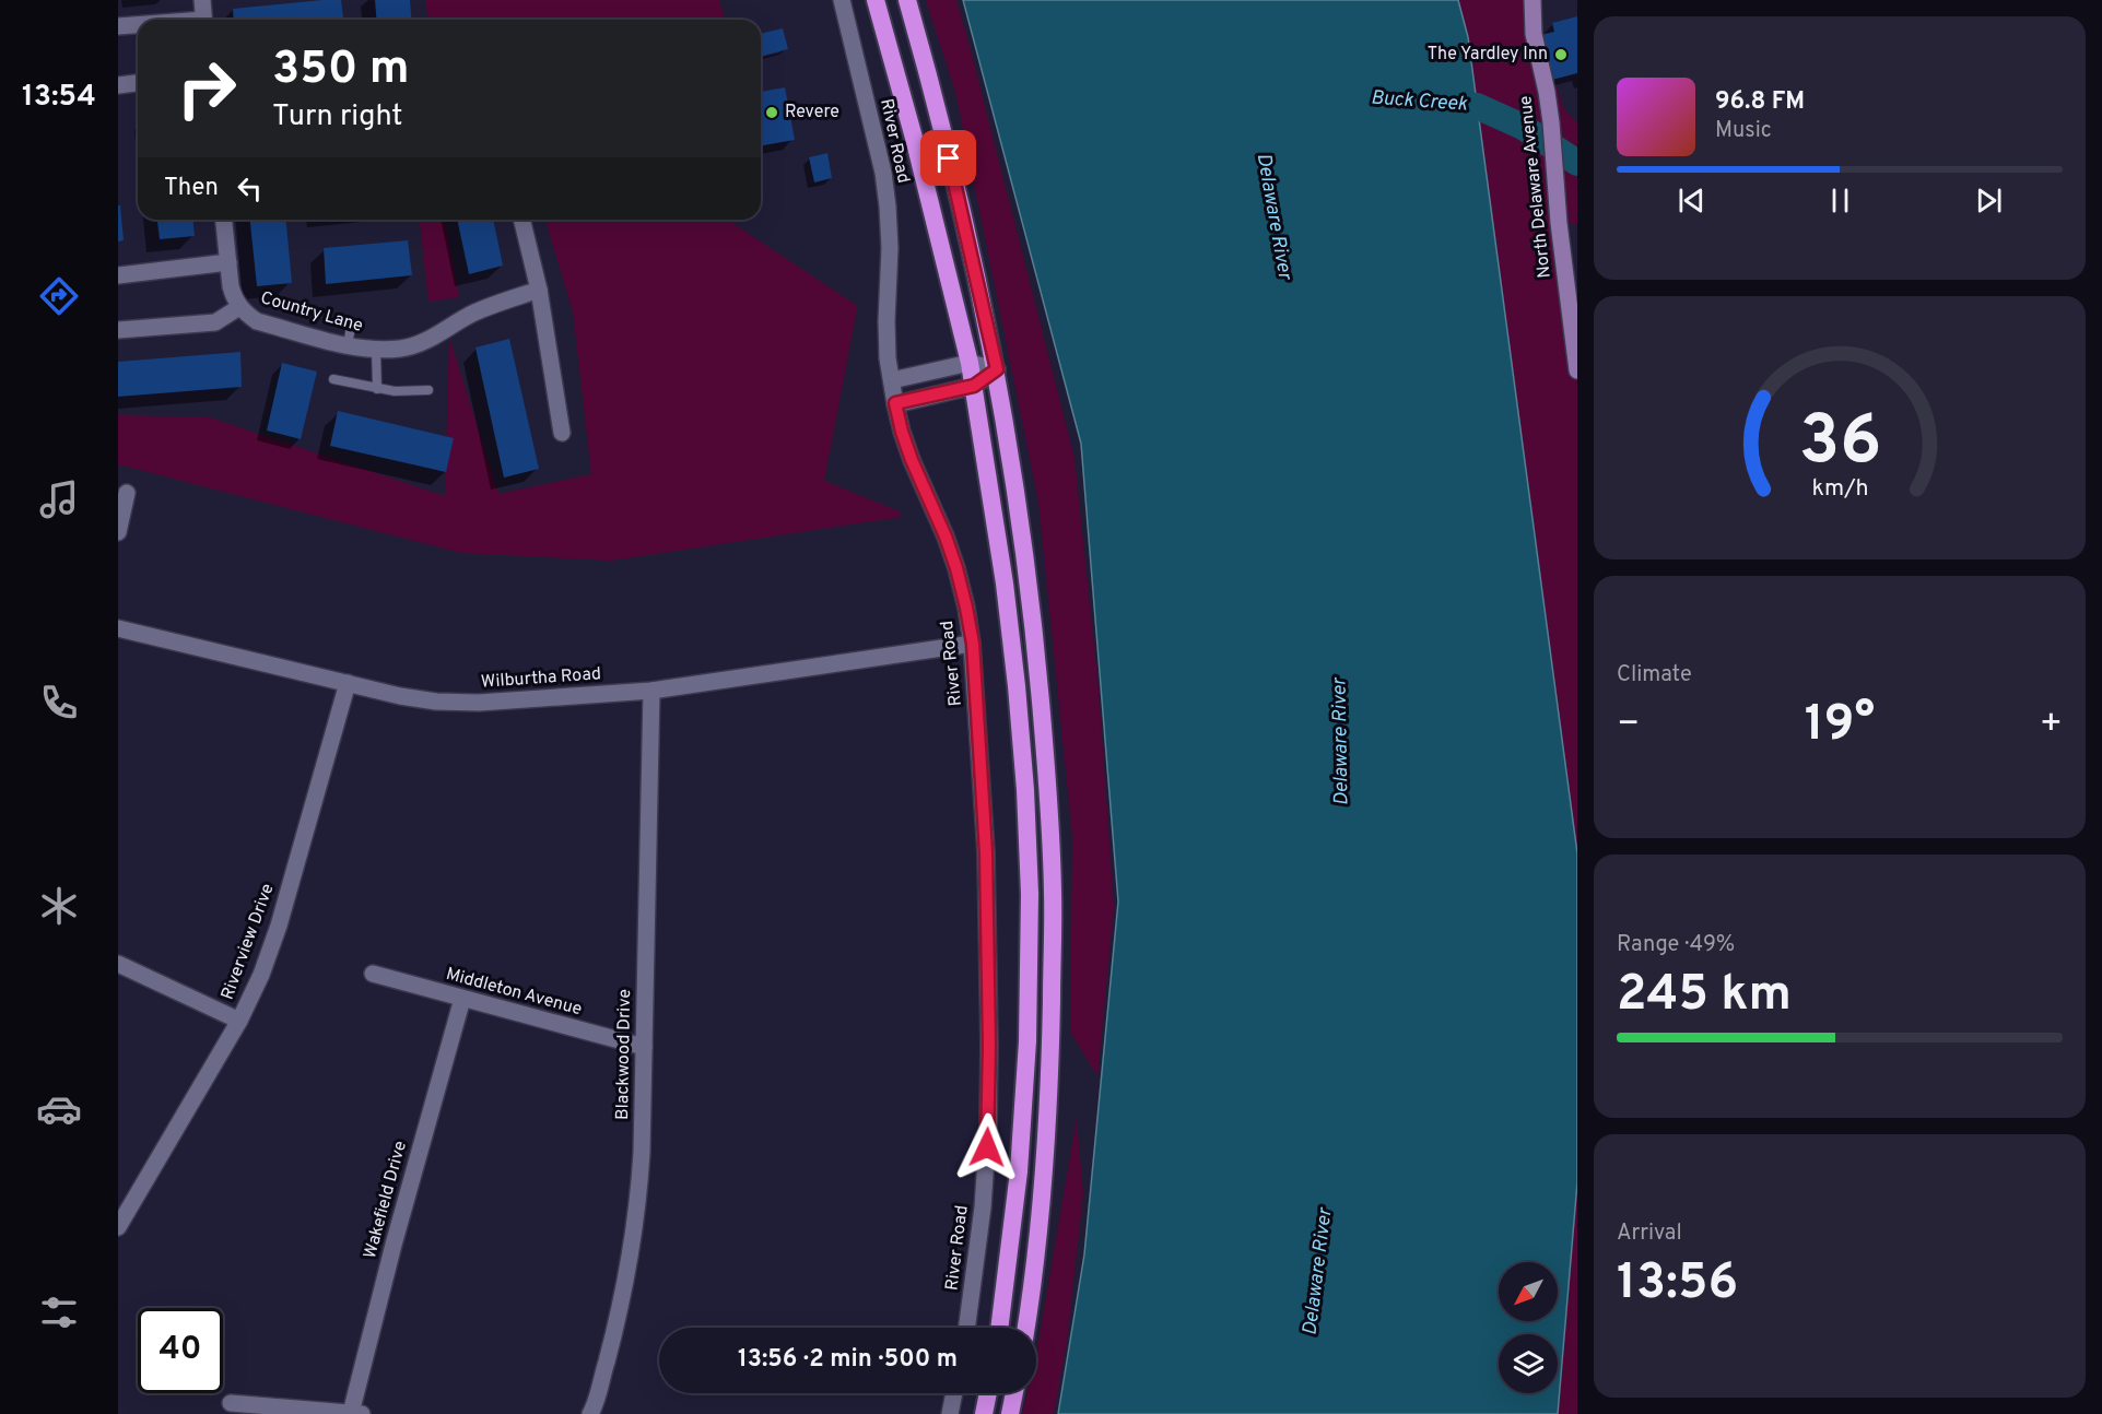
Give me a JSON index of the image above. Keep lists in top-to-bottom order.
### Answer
{
  "streets": {
    "highway": ["River Road"],
    "main road": ["North Delaware Avenue"],
    "street": [
      "Country Lane",
      "Wilburtha Road",
      "Riverview Drive",
      "Middleton Avenue",
      "Blackwood Drive",
      "Wakefield Drive"
    ]
  },
  "crossings": [
    ["River Road", "Wilburtha Road"],
    ["Wilburtha Road", "Riverview Drive"],
    ["Wilburtha Road", "Blackwood Drive"],
    ["Middleton Avenue", "Blackwood Drive"],
    ["Middleton Avenue", "Wakefield Drive"]
  ],
  "water": ["Buck Creek", "Delaware River"],
  "places": ["The Yardley Inn", "Revere"],
  "north": "bottom left",
  "page": {
    "tabs": "13:54",
    "turn": ["350 m", "Turn right"],
    "song": ["96.8 FM", "Music"],
    "then": "Then",
    "tile": [
      "Climate",
      ["Range · 49%", "245 km"],
      ["Arrival", "13:56"]
    ],
    "heat": ["−", "19°", "+"],
    "limit": "40",
    "trip": "13:56 · 2 min · 500 m",
    "gauge": ["36", "km/h"]
  }
}
